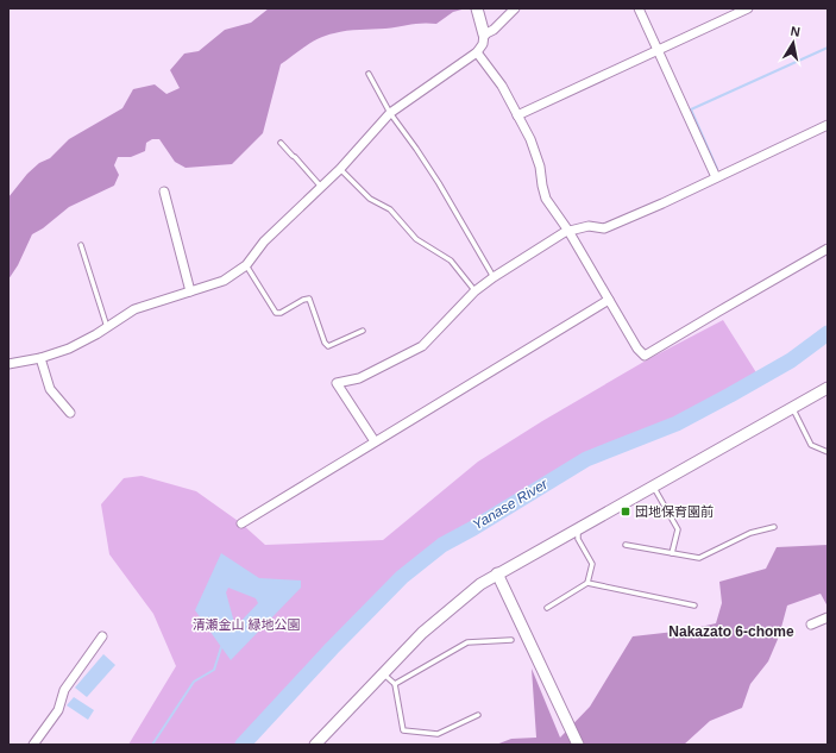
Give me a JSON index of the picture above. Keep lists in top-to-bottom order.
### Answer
{
  "districts": ["Nakazato 6-chome"],
  "water": ["Yanase River"],
  "parks": ["清瀬金山 緑地公園"],
  "places": {
    "transit": ["団地保育園前"]
  },
  "north": "top"
}
